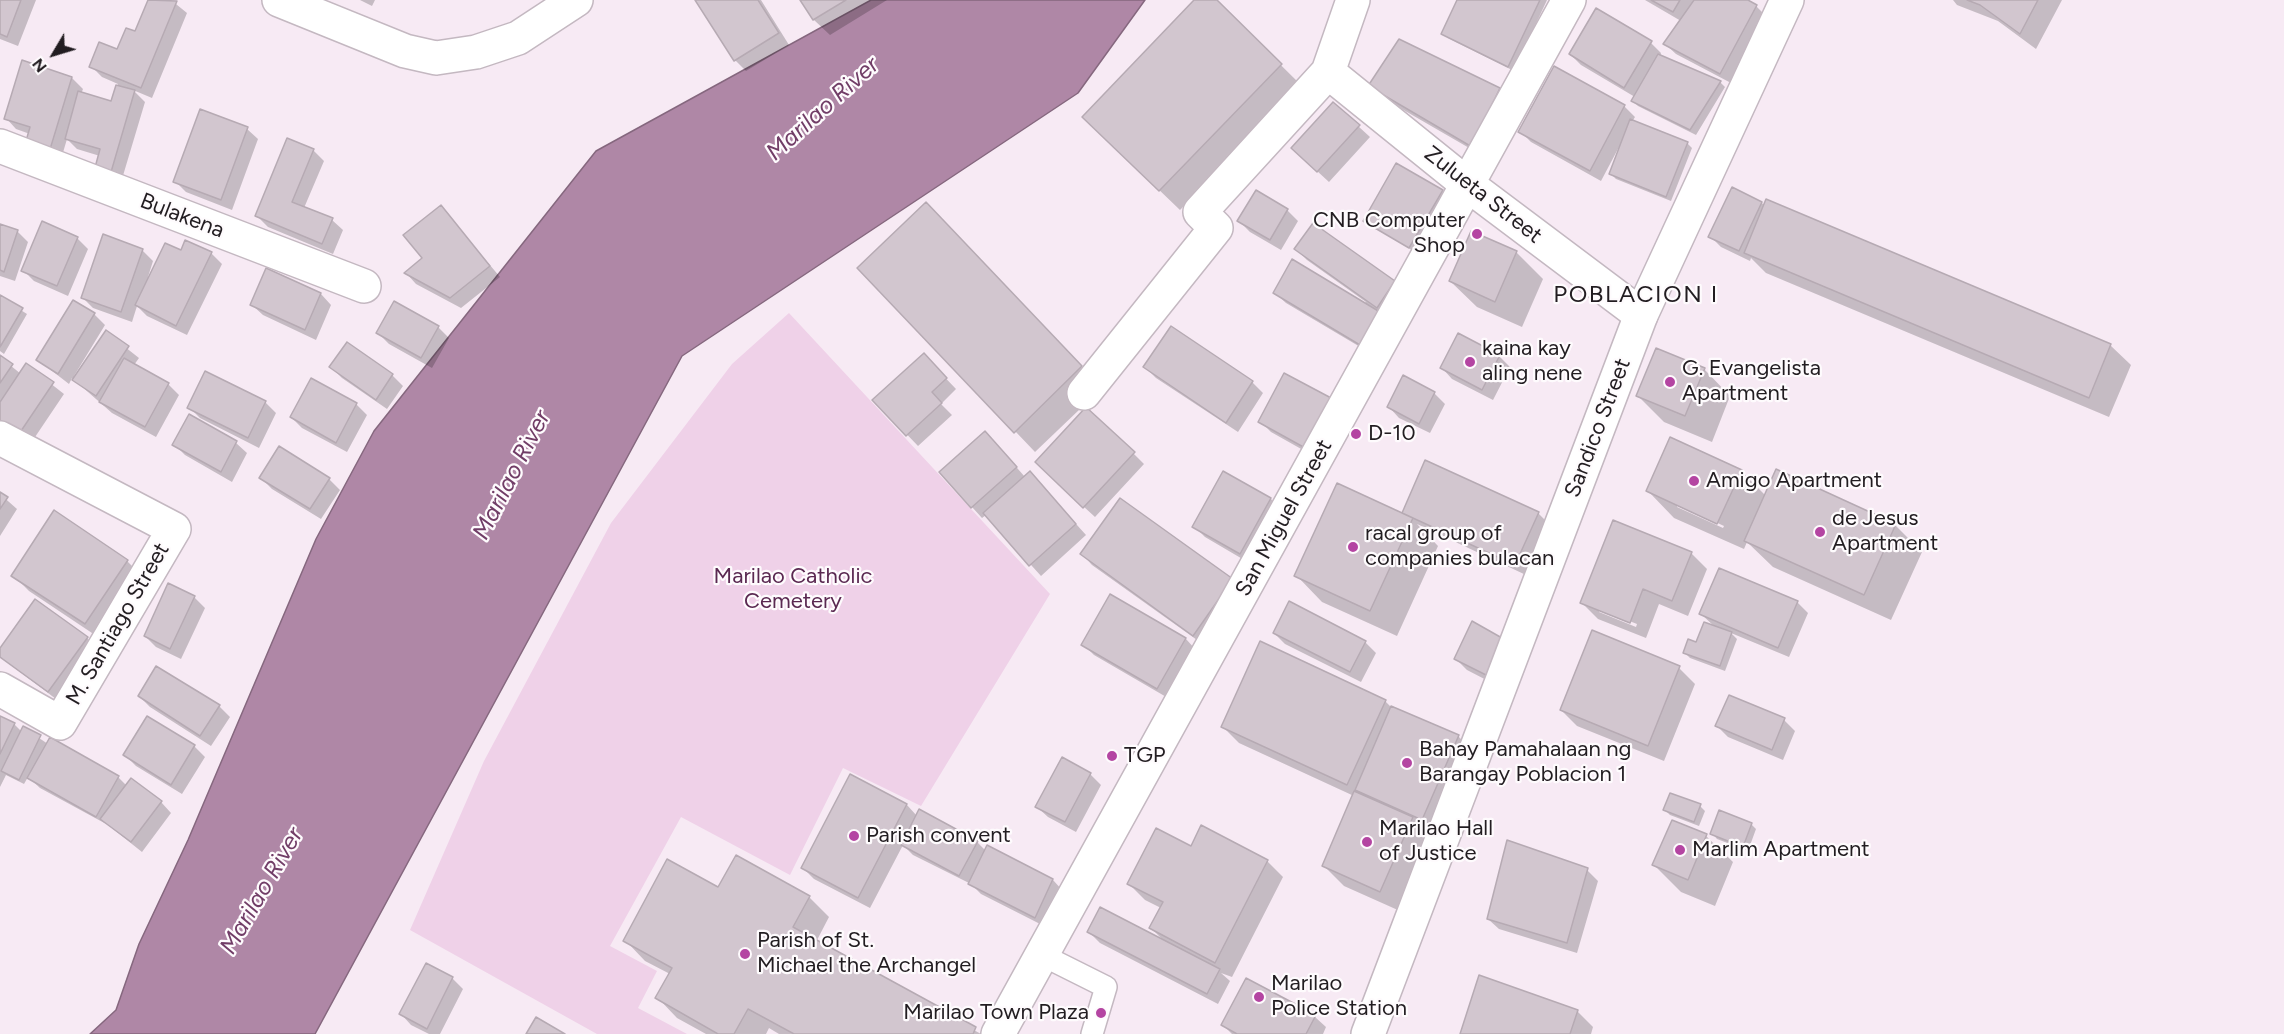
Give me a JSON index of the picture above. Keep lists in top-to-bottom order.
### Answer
{
  "streets": {
    "street": [
      "Zulueta Street",
      "Bulakena",
      "Sandico Street",
      "San Miguel Street",
      "M. Santiago Street"
    ]
  },
  "crossings": [
    ["Zulueta Street", "Sandico Street"],
    ["Zulueta Street", "San Miguel Street"]
  ],
  "districts": ["POBLACION I"],
  "water": ["Marilao River"],
  "parks": ["Marilao Catholic Cemetery"],
  "places": [
    "CNB Computer Shop",
    "kaina kay aling nene",
    "G. Evangelista Apartment",
    "D-10",
    "Amigo Apartment",
    "de Jesus Apartment",
    "racal group of companies bulacan",
    "TGP",
    "Bahay Pamahalaan ng Barangay Poblacion 1",
    "Parish convent",
    "Marilao Hall of Justice",
    "Marlim Apartment",
    "Parish of St. Michael the Archangel",
    "Marilao Police Station",
    "Marilao Town Plaza"
  ],
  "north": "bottom left"
}
